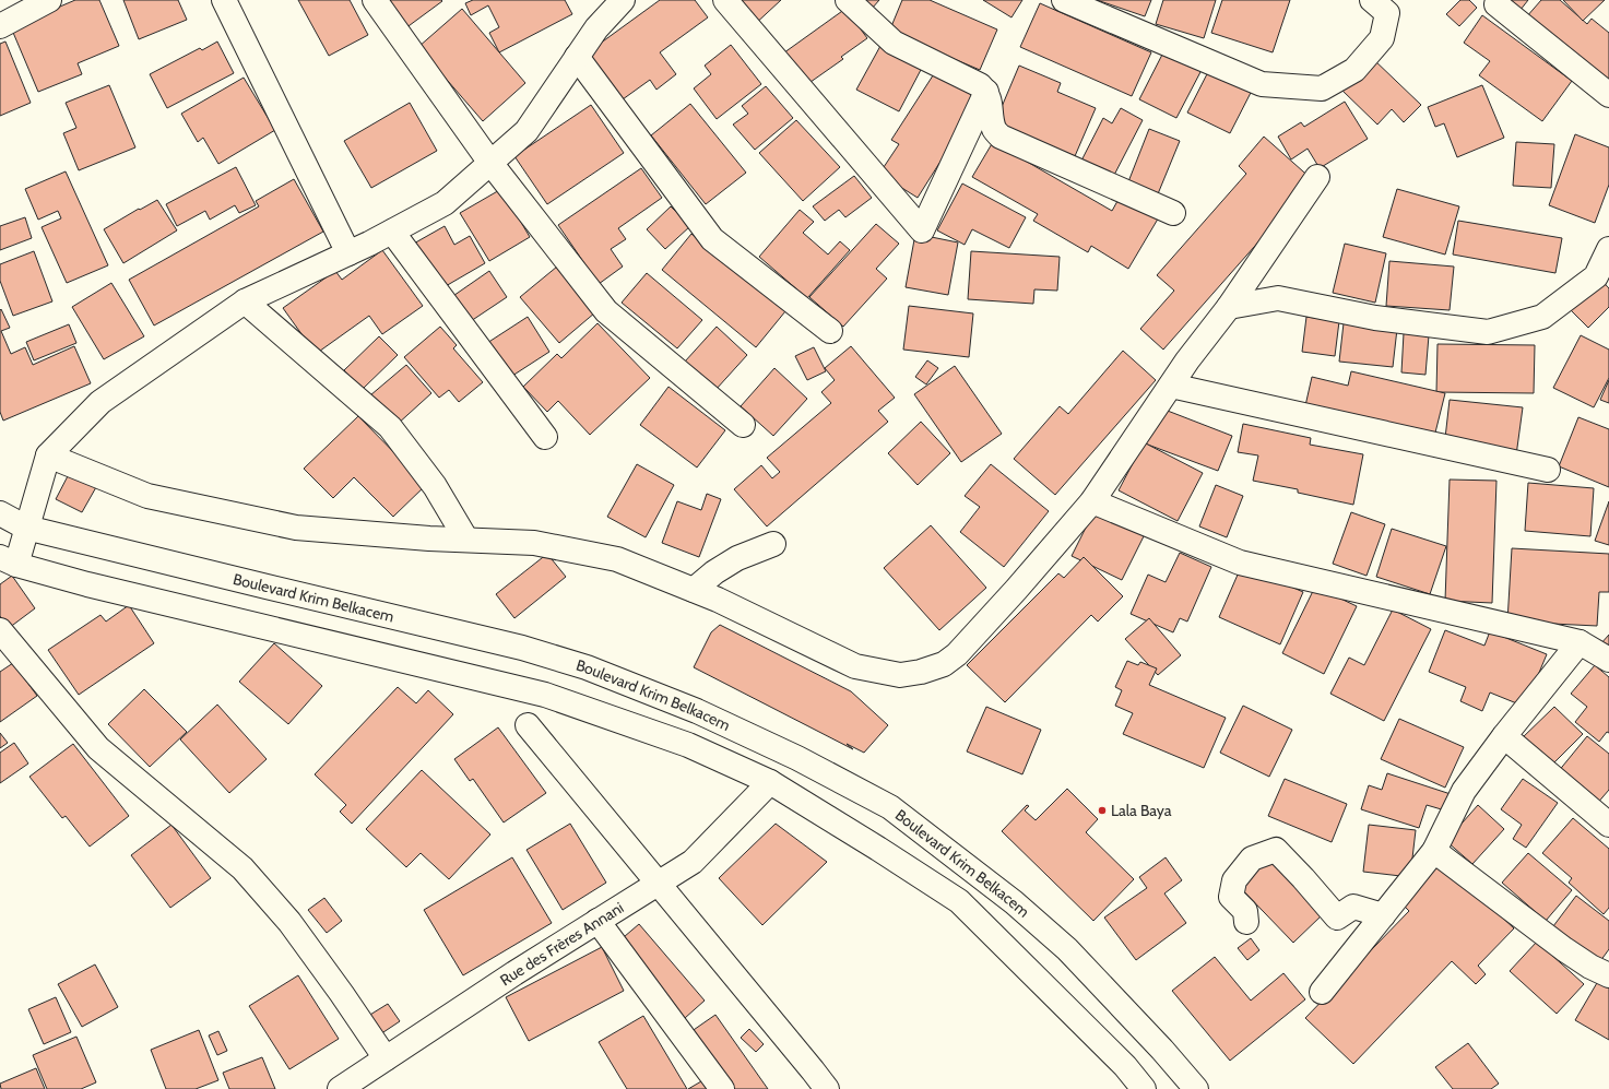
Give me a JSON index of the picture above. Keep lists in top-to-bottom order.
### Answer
{
  "streets": {
    "street": ["Boulevard Krim Belkacem", "Rue des Frères Annani"]
  },
  "places": ["Lala Baya"]
}
